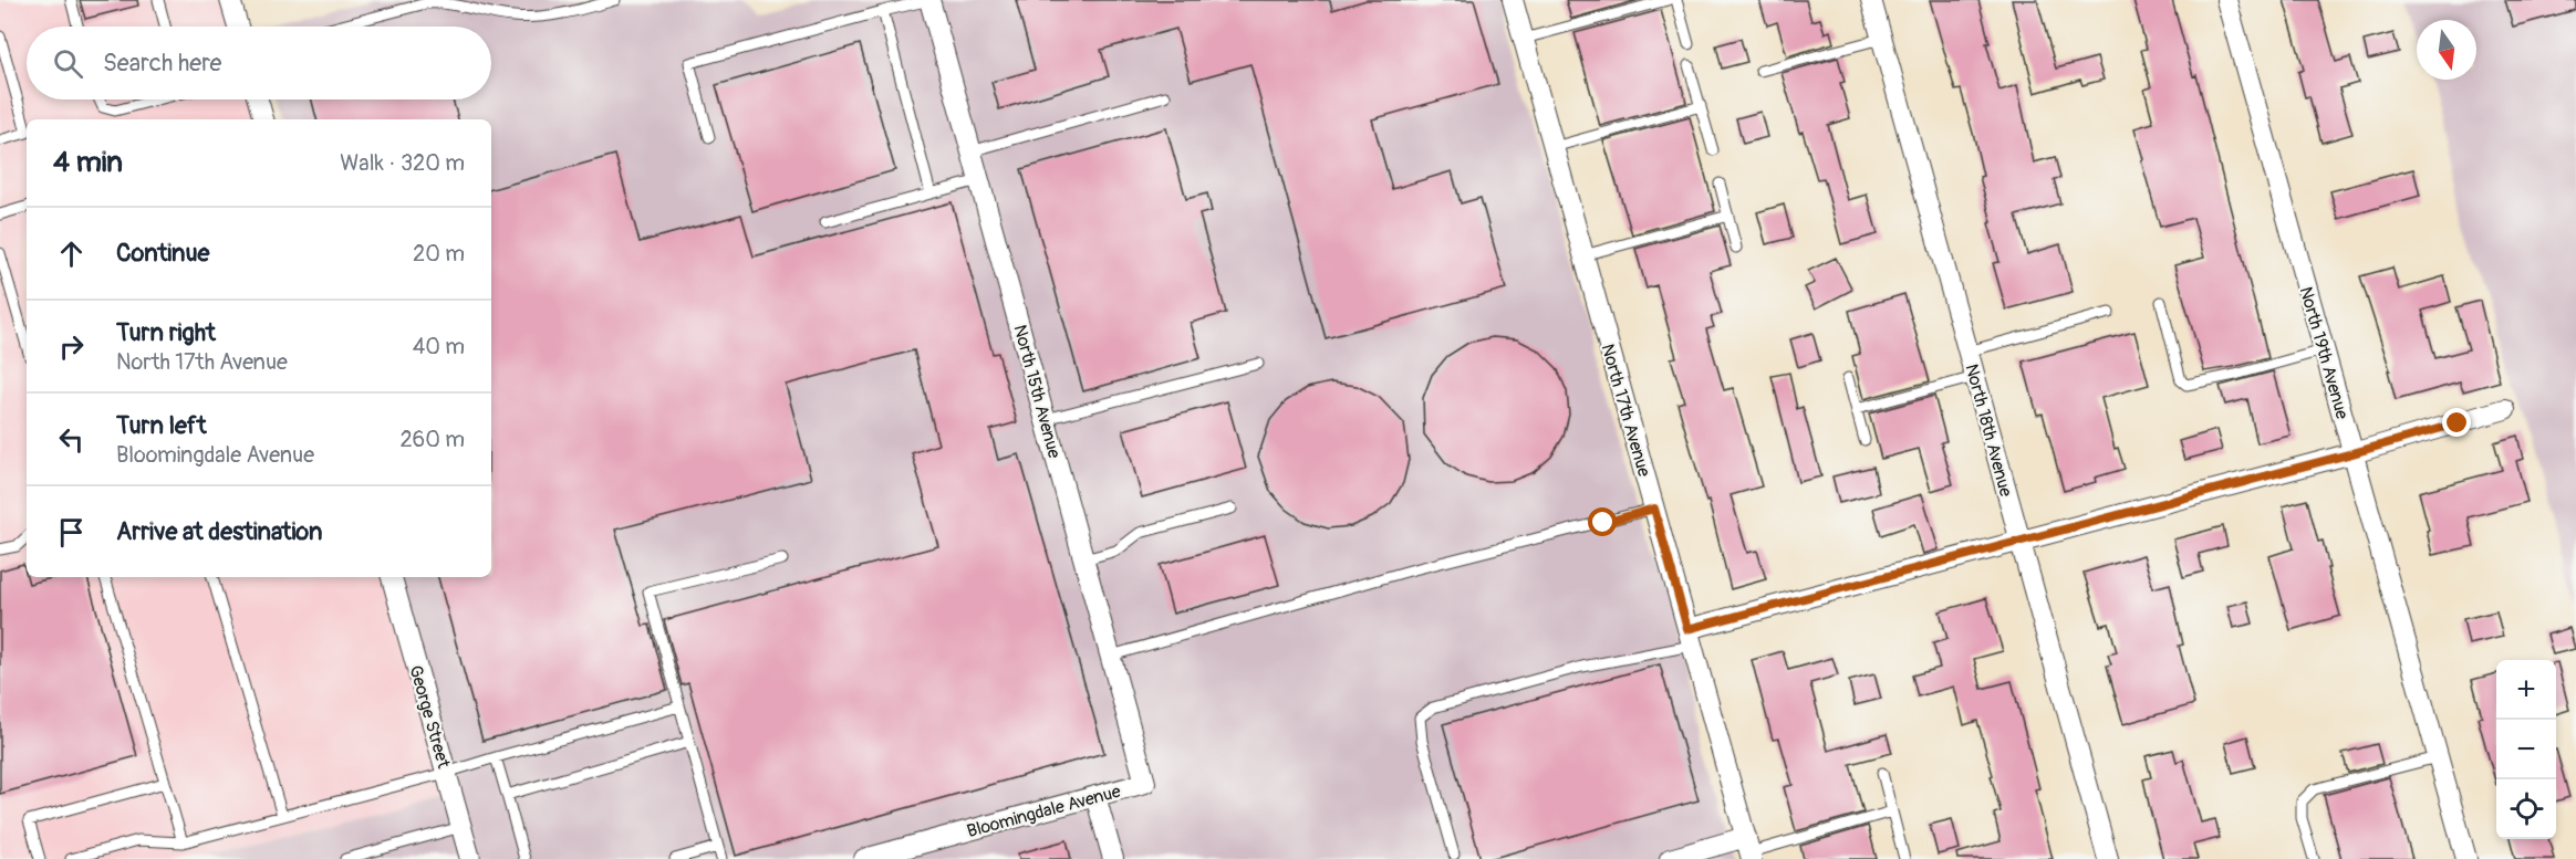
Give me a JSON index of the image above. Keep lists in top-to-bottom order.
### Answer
{
  "streets": {
    "street": [
      "North 19th Avenue",
      "North 15th Avenue",
      "North 17th Avenue",
      "North 18th Avenue",
      "George Street",
      "Bloomingdale Avenue"
    ]
  },
  "crossings": [
    ["North 15th Avenue", "Bloomingdale Avenue"]
  ],
  "north": "bottom",
  "page": {
    "search": "Search here",
    "heading": ["4 min", "Walk · 320 m"],
    "list": [
      ["Continue", "20 m"],
      ["Turn right", "North 17th Avenue", "40 m"],
      ["Turn left", "Bloomingdale Avenue", "260 m"],
      "Arrive at destination"
    ],
    "map_buttons": ["+", "−"]
  }
}
